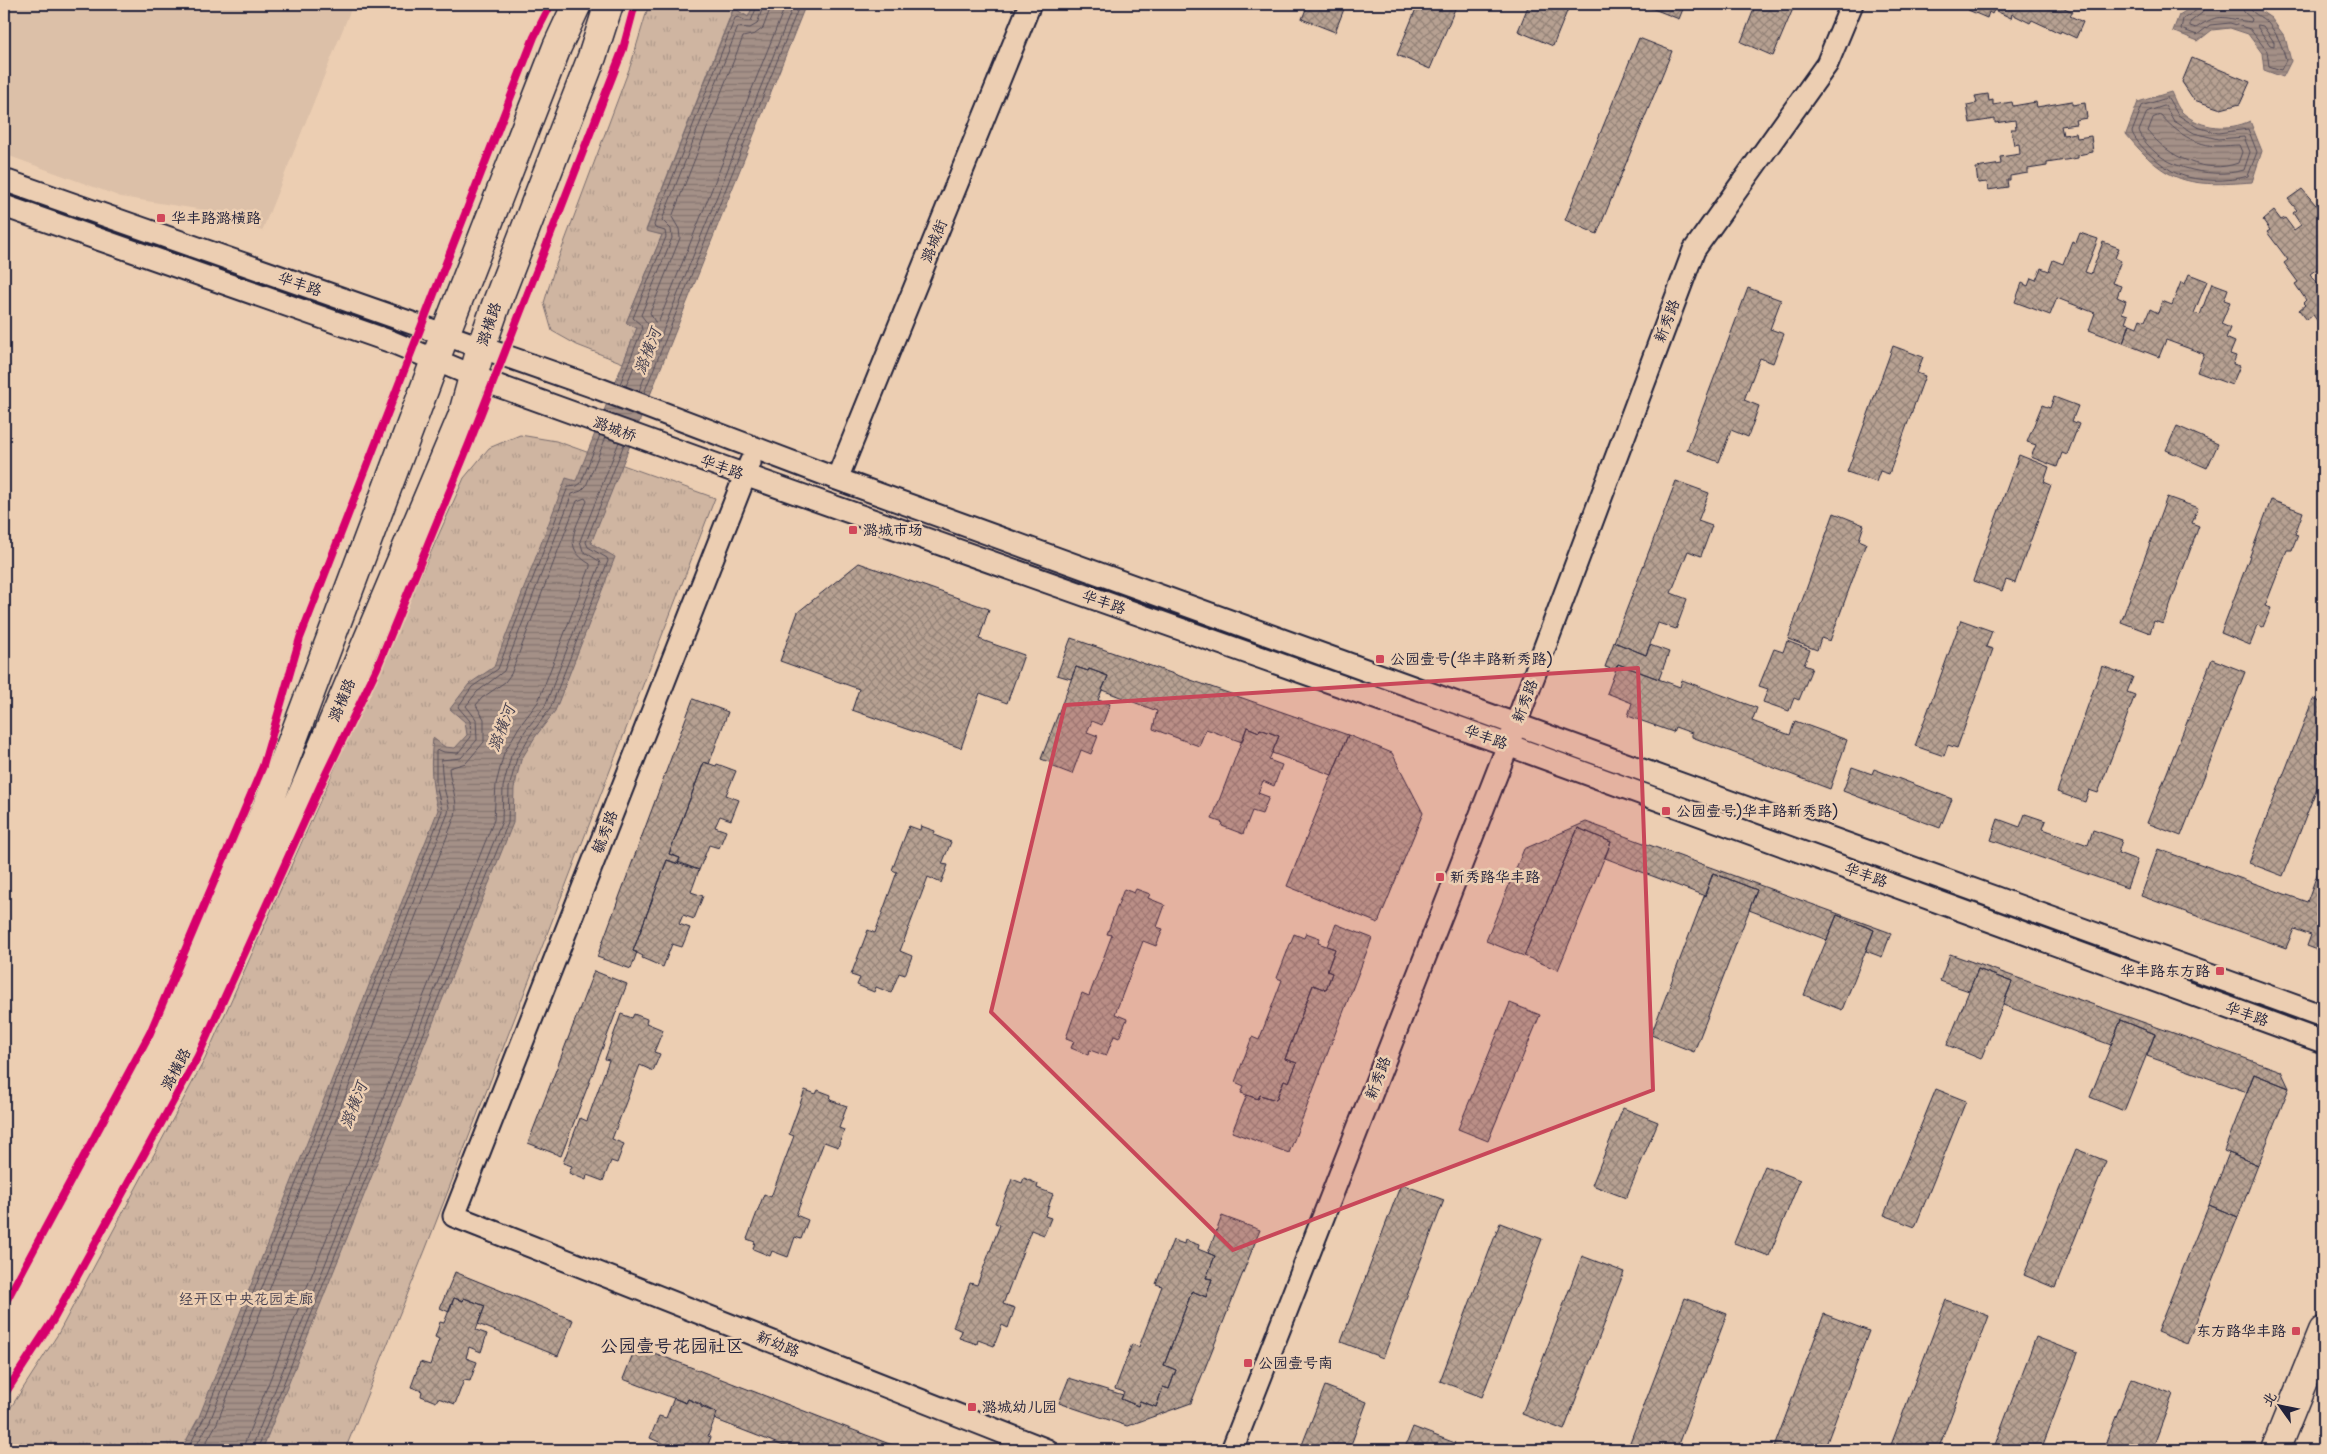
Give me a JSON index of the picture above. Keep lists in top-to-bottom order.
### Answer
{
  "streets": {
    "main road": ["潞横路"],
    "street": [
      "潞城街",
      "华丰路",
      "新秀路",
      "潞城桥",
      "毓秀路",
      "新幼路"
    ]
  },
  "crossings": [
    ["潞城街", "华丰路"],
    ["华丰路", "新秀路"],
    ["华丰路", "潞横路"],
    ["华丰路", "潞城桥"],
    ["华丰路", "毓秀路"],
    ["毓秀路", "新幼路"]
  ],
  "districts": ["公园壹号花园社区"],
  "water": ["潞横河"],
  "parks": ["经开区中央花园走廊"],
  "places": {
    "transit": [
      "华丰路潞横路",
      "潞城市场",
      "公园壹号(华丰路新秀路)",
      "公园壹号)华丰路新秀路)",
      "新秀路华丰路",
      "华丰路东方路",
      "东方路华丰路",
      "公园壹号南",
      "潞城幼儿园"
    ]
  },
  "north": "top left"
}
